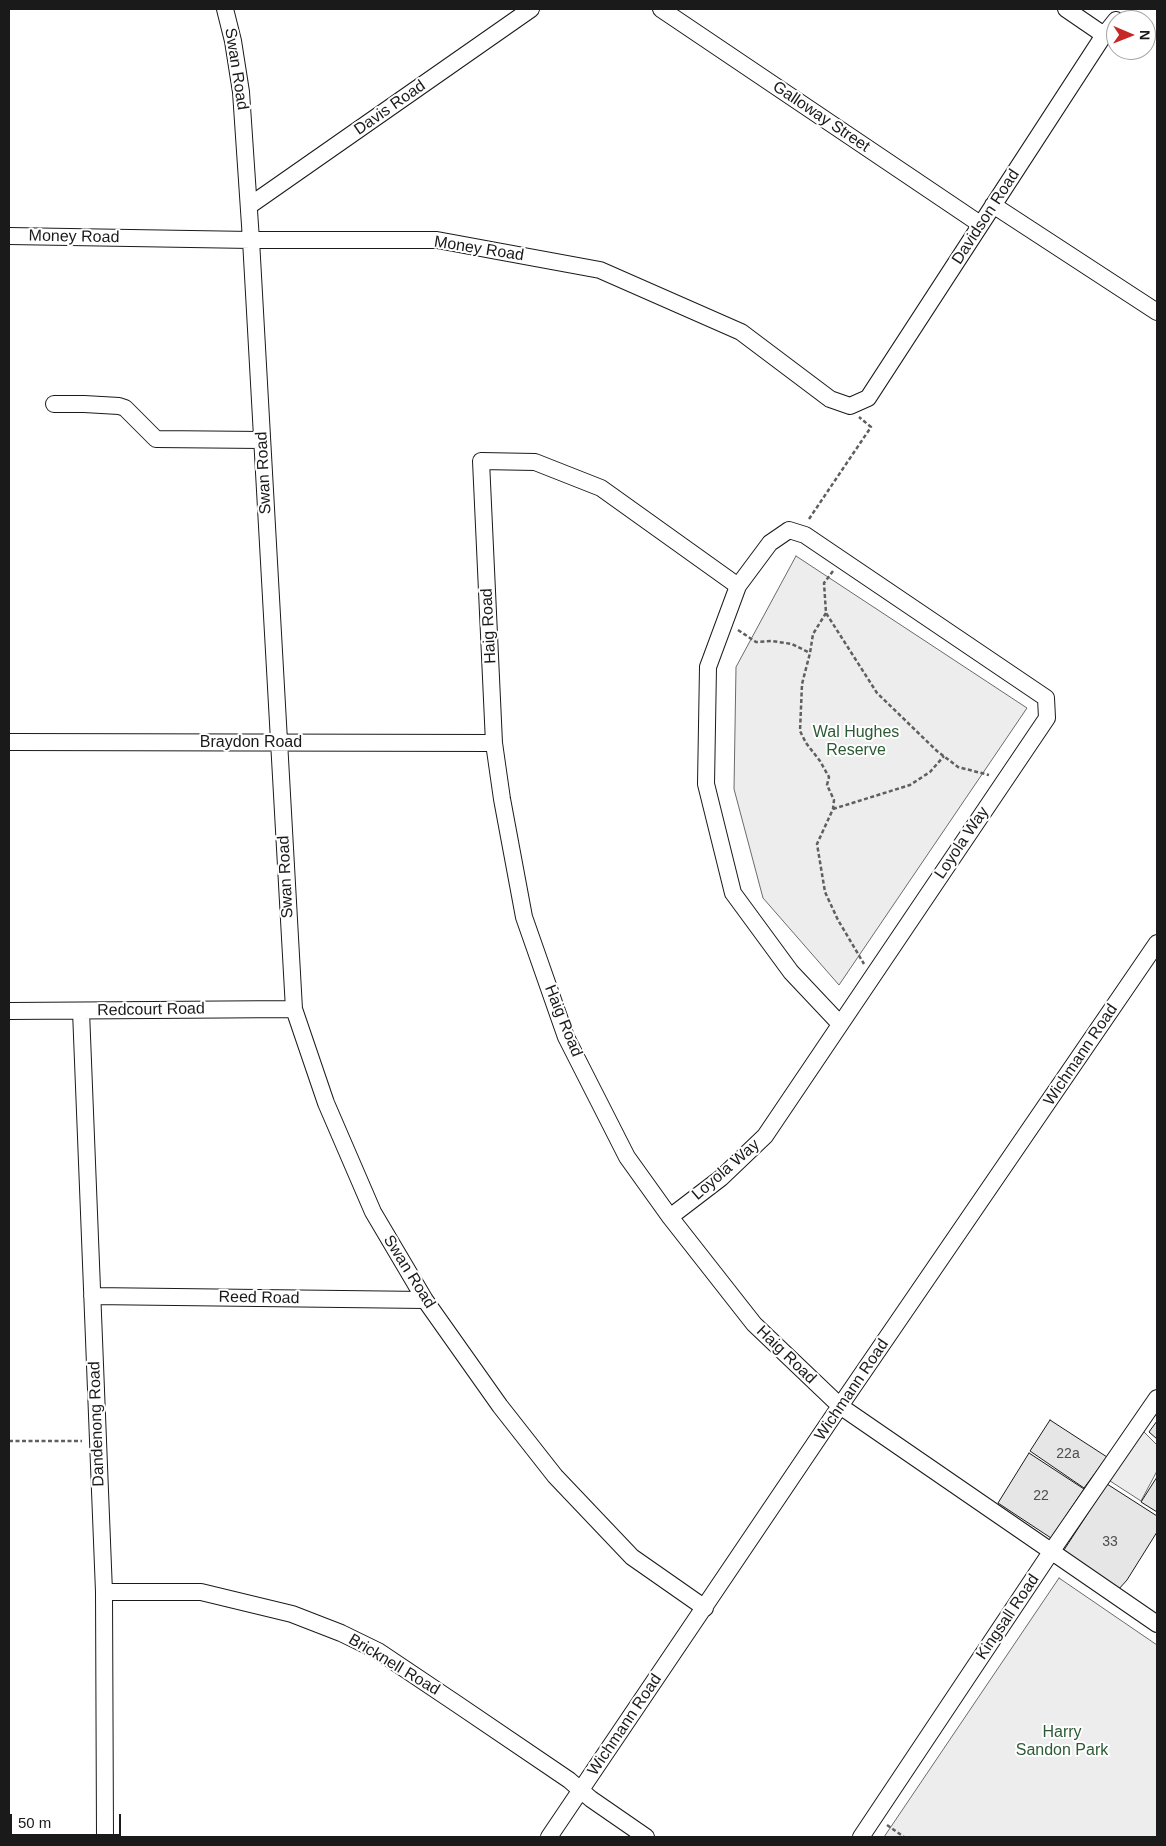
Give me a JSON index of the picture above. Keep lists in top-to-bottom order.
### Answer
{
  "streets": {
    "street": [
      "Swan Road",
      "Davis Road",
      "Galloway Street",
      "Davidson Road",
      "Money Road",
      "Haig Road",
      "Braydon Road",
      "Loyola Way",
      "Redcourt Road",
      "Wichmann Road",
      "Reed Road",
      "Dandenong Road",
      "Kingsall Road",
      "Bricknell Road"
    ]
  },
  "crossings": [
    ["Swan Road", "Davis Road"],
    ["Swan Road", "Money Road"],
    ["Swan Road", "Braydon Road"],
    ["Swan Road", "Redcourt Road"],
    ["Swan Road", "Wichmann Road"],
    ["Swan Road", "Reed Road"],
    ["Galloway Street", "Davidson Road"],
    ["Davidson Road", "Money Road"],
    ["Haig Road", "Braydon Road"],
    ["Haig Road", "Loyola Way"],
    ["Haig Road", "Wichmann Road"],
    ["Haig Road", "Kingsall Road"],
    ["Redcourt Road", "Dandenong Road"],
    ["Wichmann Road", "Bricknell Road"],
    ["Reed Road", "Dandenong Road"],
    ["Dandenong Road", "Bricknell Road"]
  ],
  "parks": ["Wal Hughes Reserve", "Harry Sandon Park"],
  "house_numbers": ["22a", "22", "33"],
  "scale_bar": "50 m",
  "north": "right"
}
